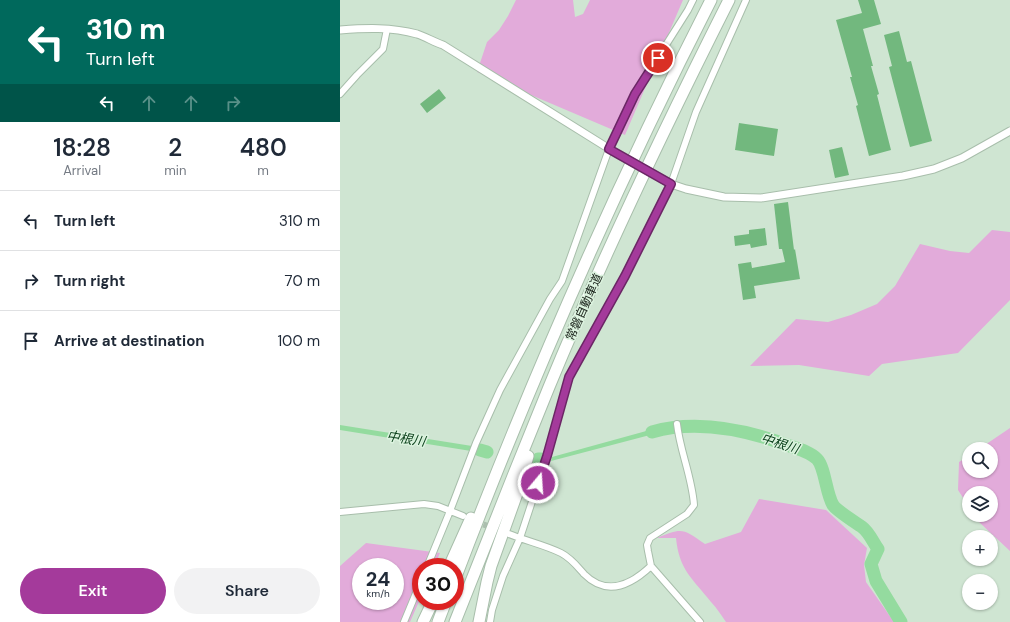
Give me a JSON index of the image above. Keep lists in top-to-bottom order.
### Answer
{
  "streets": {
    "highway": ["常磐自動車道"]
  },
  "water": ["中根川"],
  "page": {
    "turn": ["310 m", "Turn left"],
    "eta": [
      "18:28",
      "Arrival",
      "2",
      "min",
      "480",
      "m"
    ],
    "list": [
      {
        "name": "Turn left",
        "value": "310 m"
      },
      {
        "name": "Turn right",
        "value": "70 m"
      },
      {
        "name": "Arrive at destination",
        "value": "100 m"
      }
    ],
    "map_buttons": ["+", "−"],
    "speed": "24 km/h",
    "limit": "30",
    "buttons": ["Exit", "Share"]
  }
}
